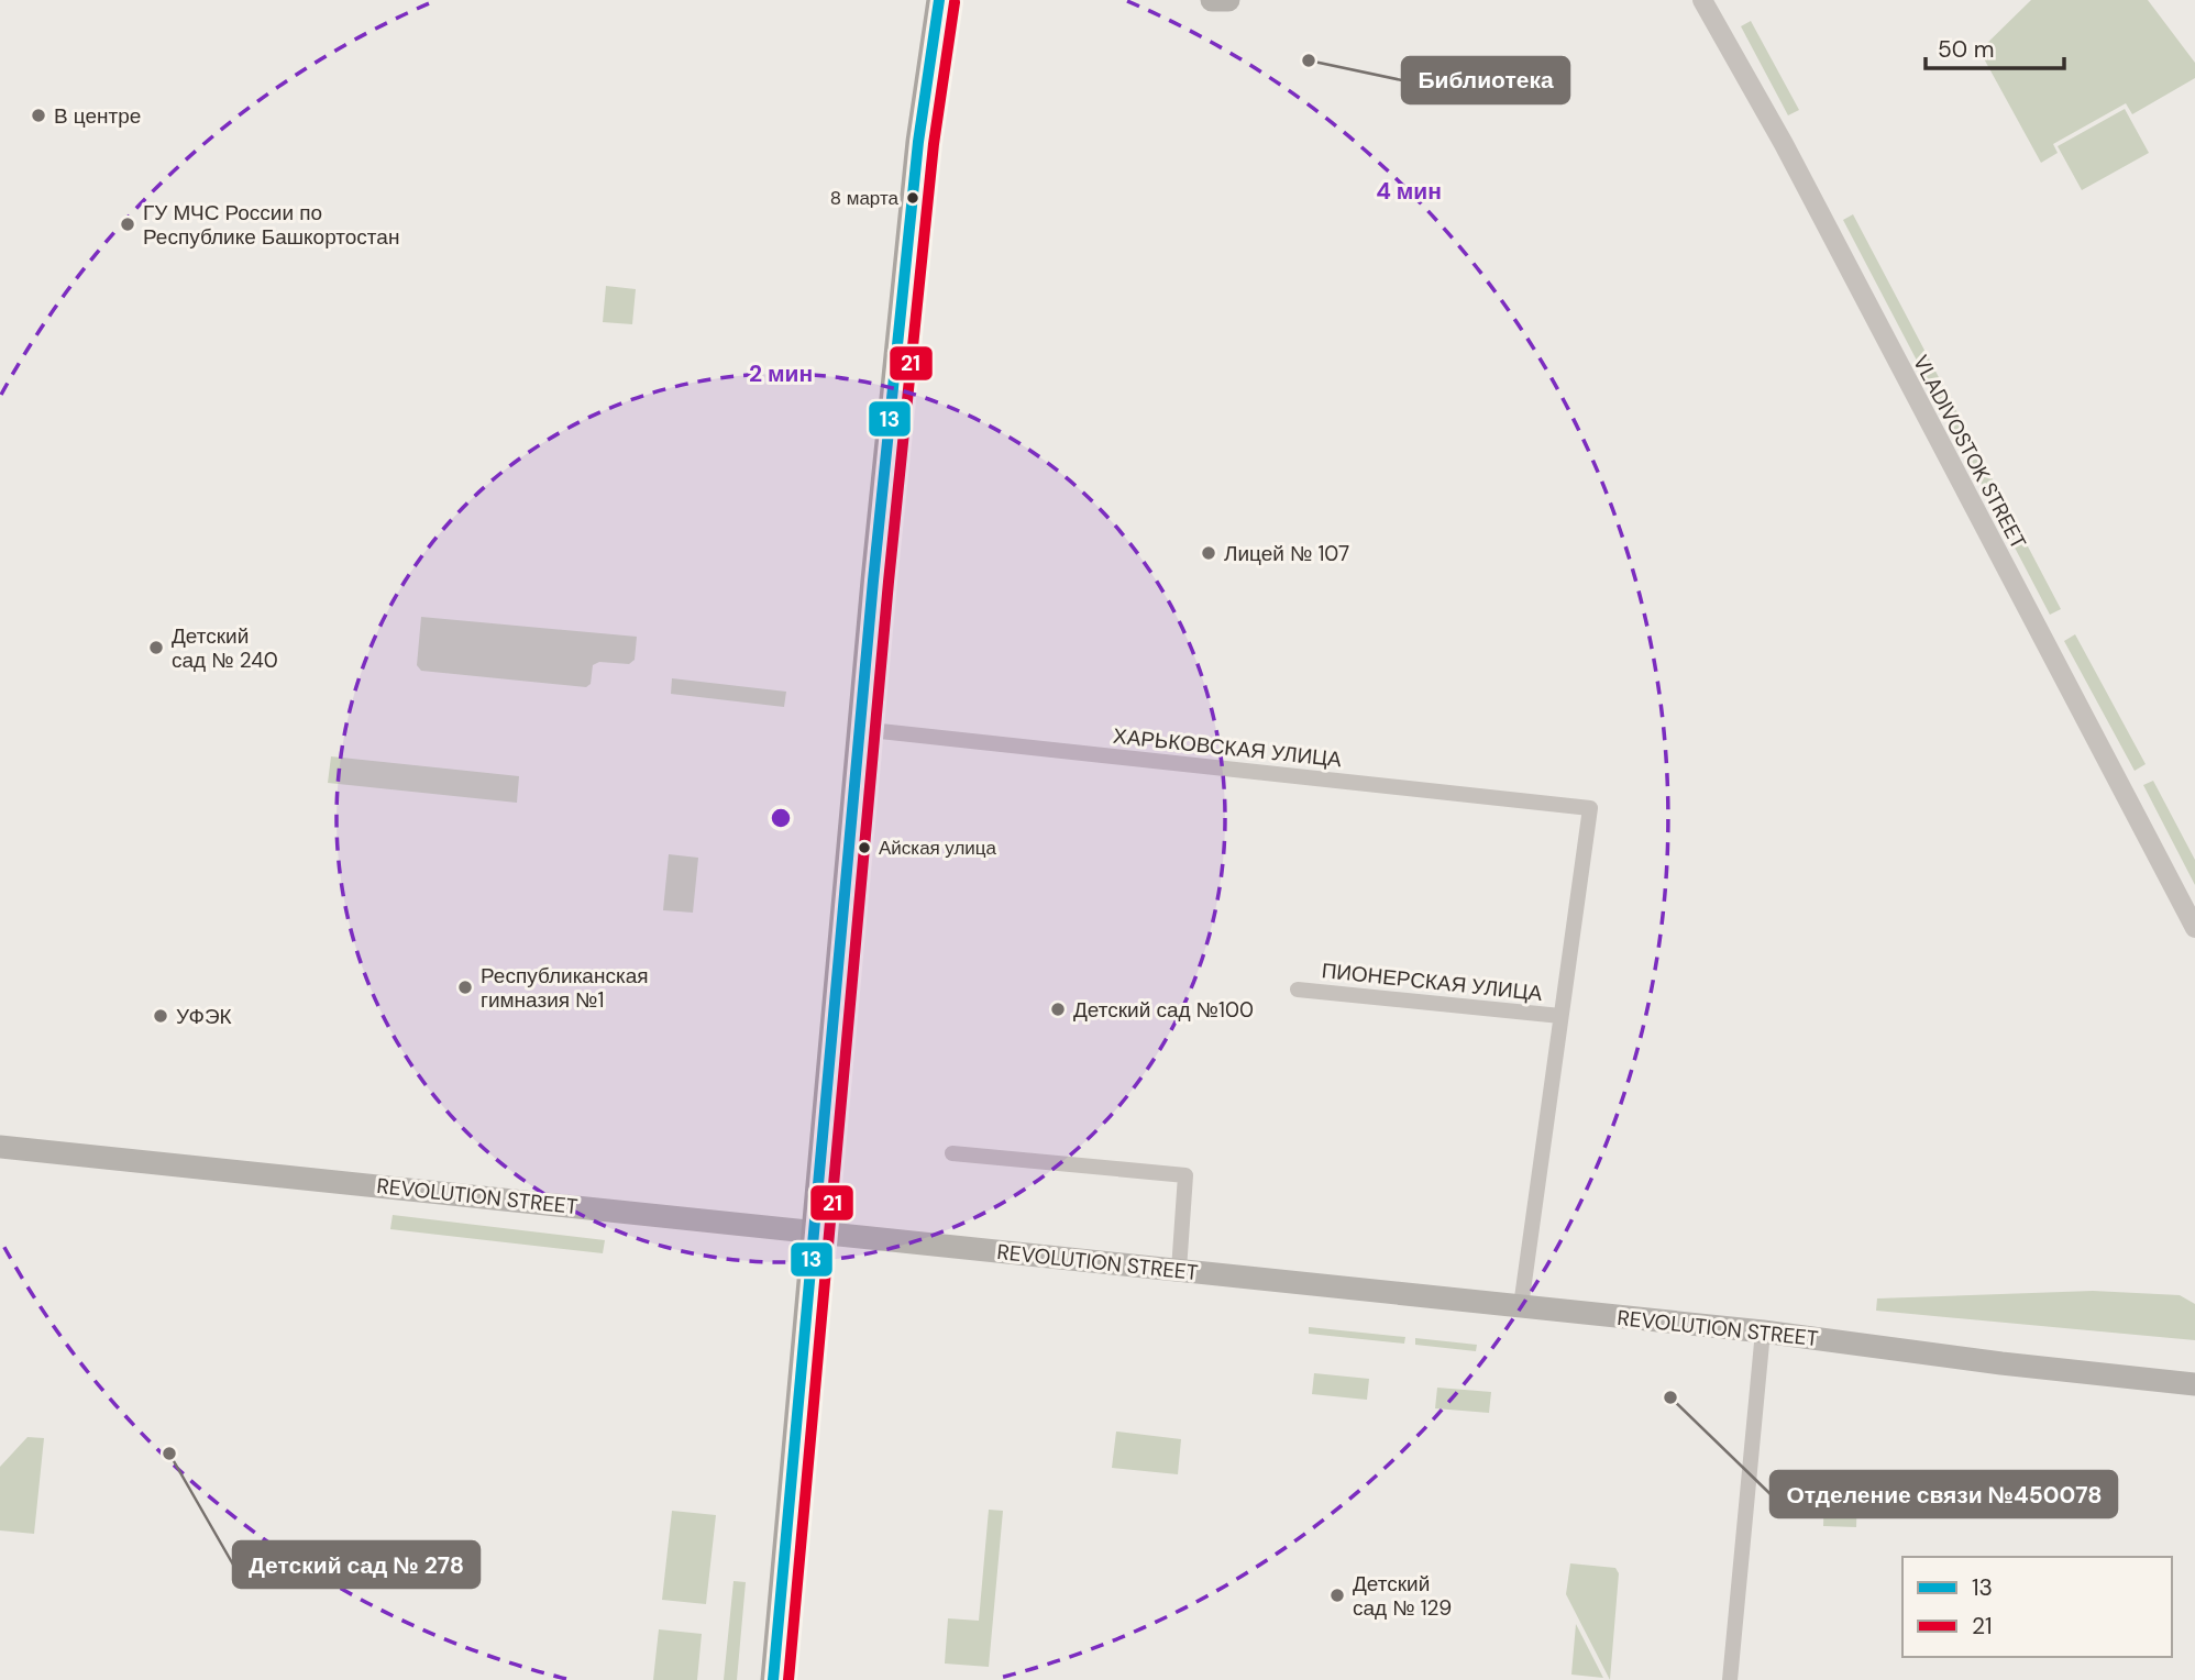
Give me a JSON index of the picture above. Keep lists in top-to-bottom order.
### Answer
{
  "streets": {
    "main road": ["REVOLUTION STREET"],
    "street": ["VLADIVOSTOK STREET", "ХАРЬКОВСКАЯ УЛИЦА", "ПИОНЕРСКАЯ УЛИЦА"]
  },
  "crossings": [
    ["ХАРЬКОВСКАЯ УЛИЦА", "ПИОНЕРСКАЯ УЛИЦА"]
  ],
  "places": [
    "Библиотека",
    "В центре",
    "8 марта",
    "ГУ МЧС России по Республике Башкортостан",
    "Лицей № 107",
    "Детский сад № 240",
    "Айская улица",
    "Республиканская гимназия №1",
    "Детский сад №100",
    "УФЭК",
    "Отделение связи №450078",
    "Детский сад № 278",
    "Детский сад № 129"
  ],
  "lines": ["transit line 13", "transit line 21"],
  "legend": ["13", "21"],
  "scale_bar": "50 m",
  "rings": ["4 мин", "2 мин"]
}
